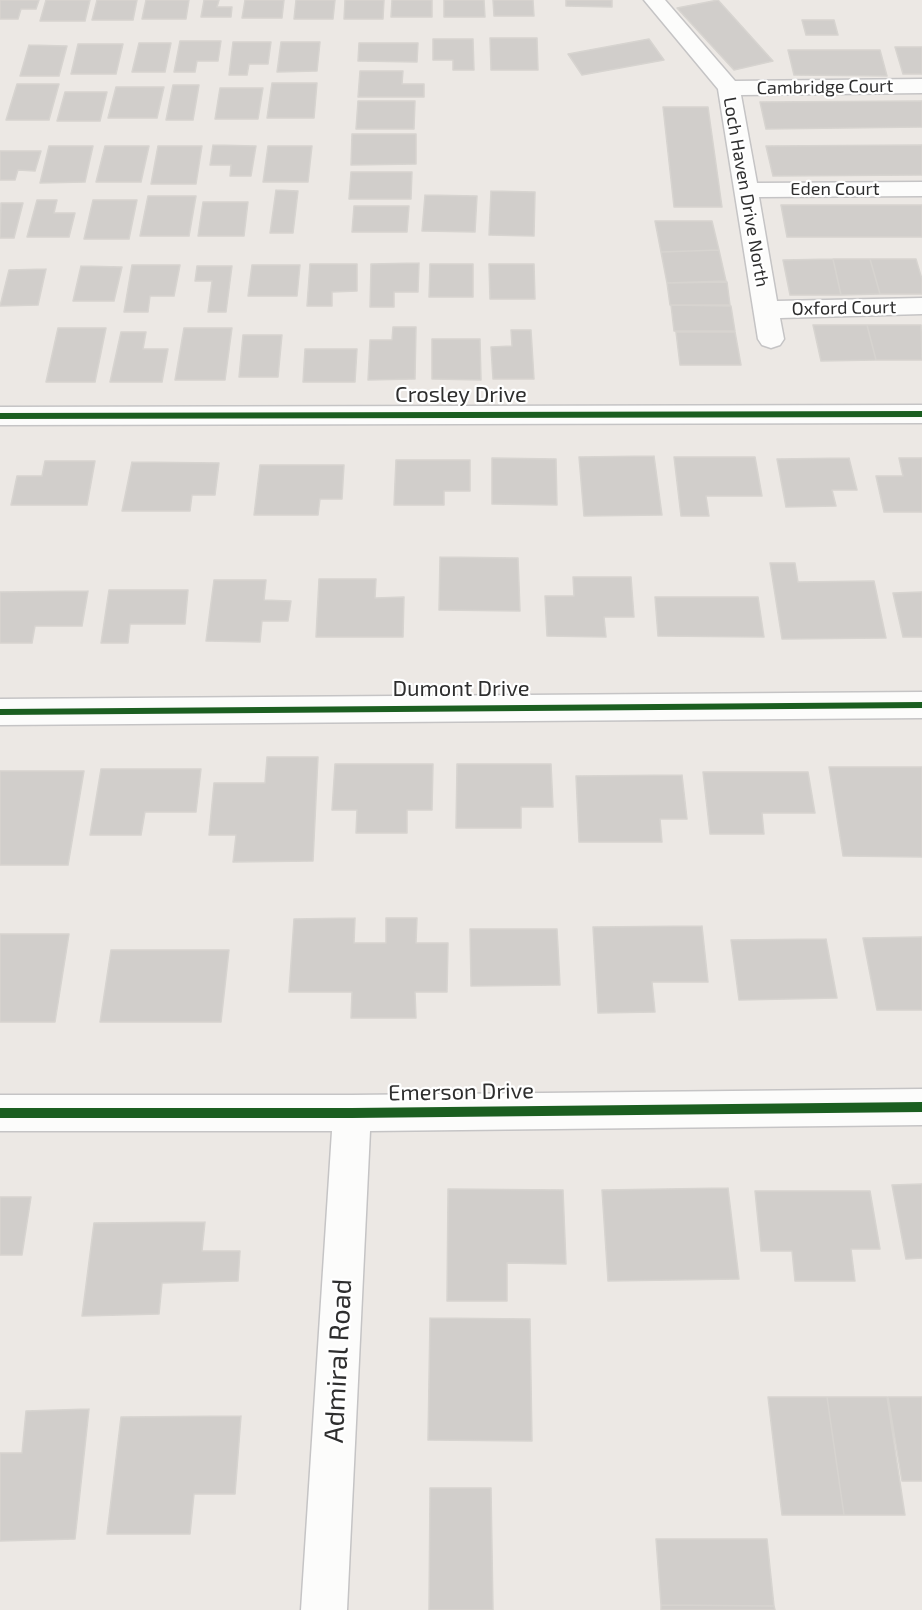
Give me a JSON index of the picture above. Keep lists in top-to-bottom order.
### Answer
{
  "streets": {
    "street": [
      "Cambridge Court",
      "Eden Court",
      "Loch Haven Drive North",
      "Oxford Court",
      "Crosley Drive",
      "Dumont Drive",
      "Emerson Drive",
      "Admiral Road"
    ]
  },
  "crossings": [
    ["Cambridge Court", "Loch Haven Drive North"],
    ["Eden Court", "Loch Haven Drive North"],
    ["Loch Haven Drive North", "Oxford Court"],
    ["Emerson Drive", "Admiral Road"]
  ]
}
